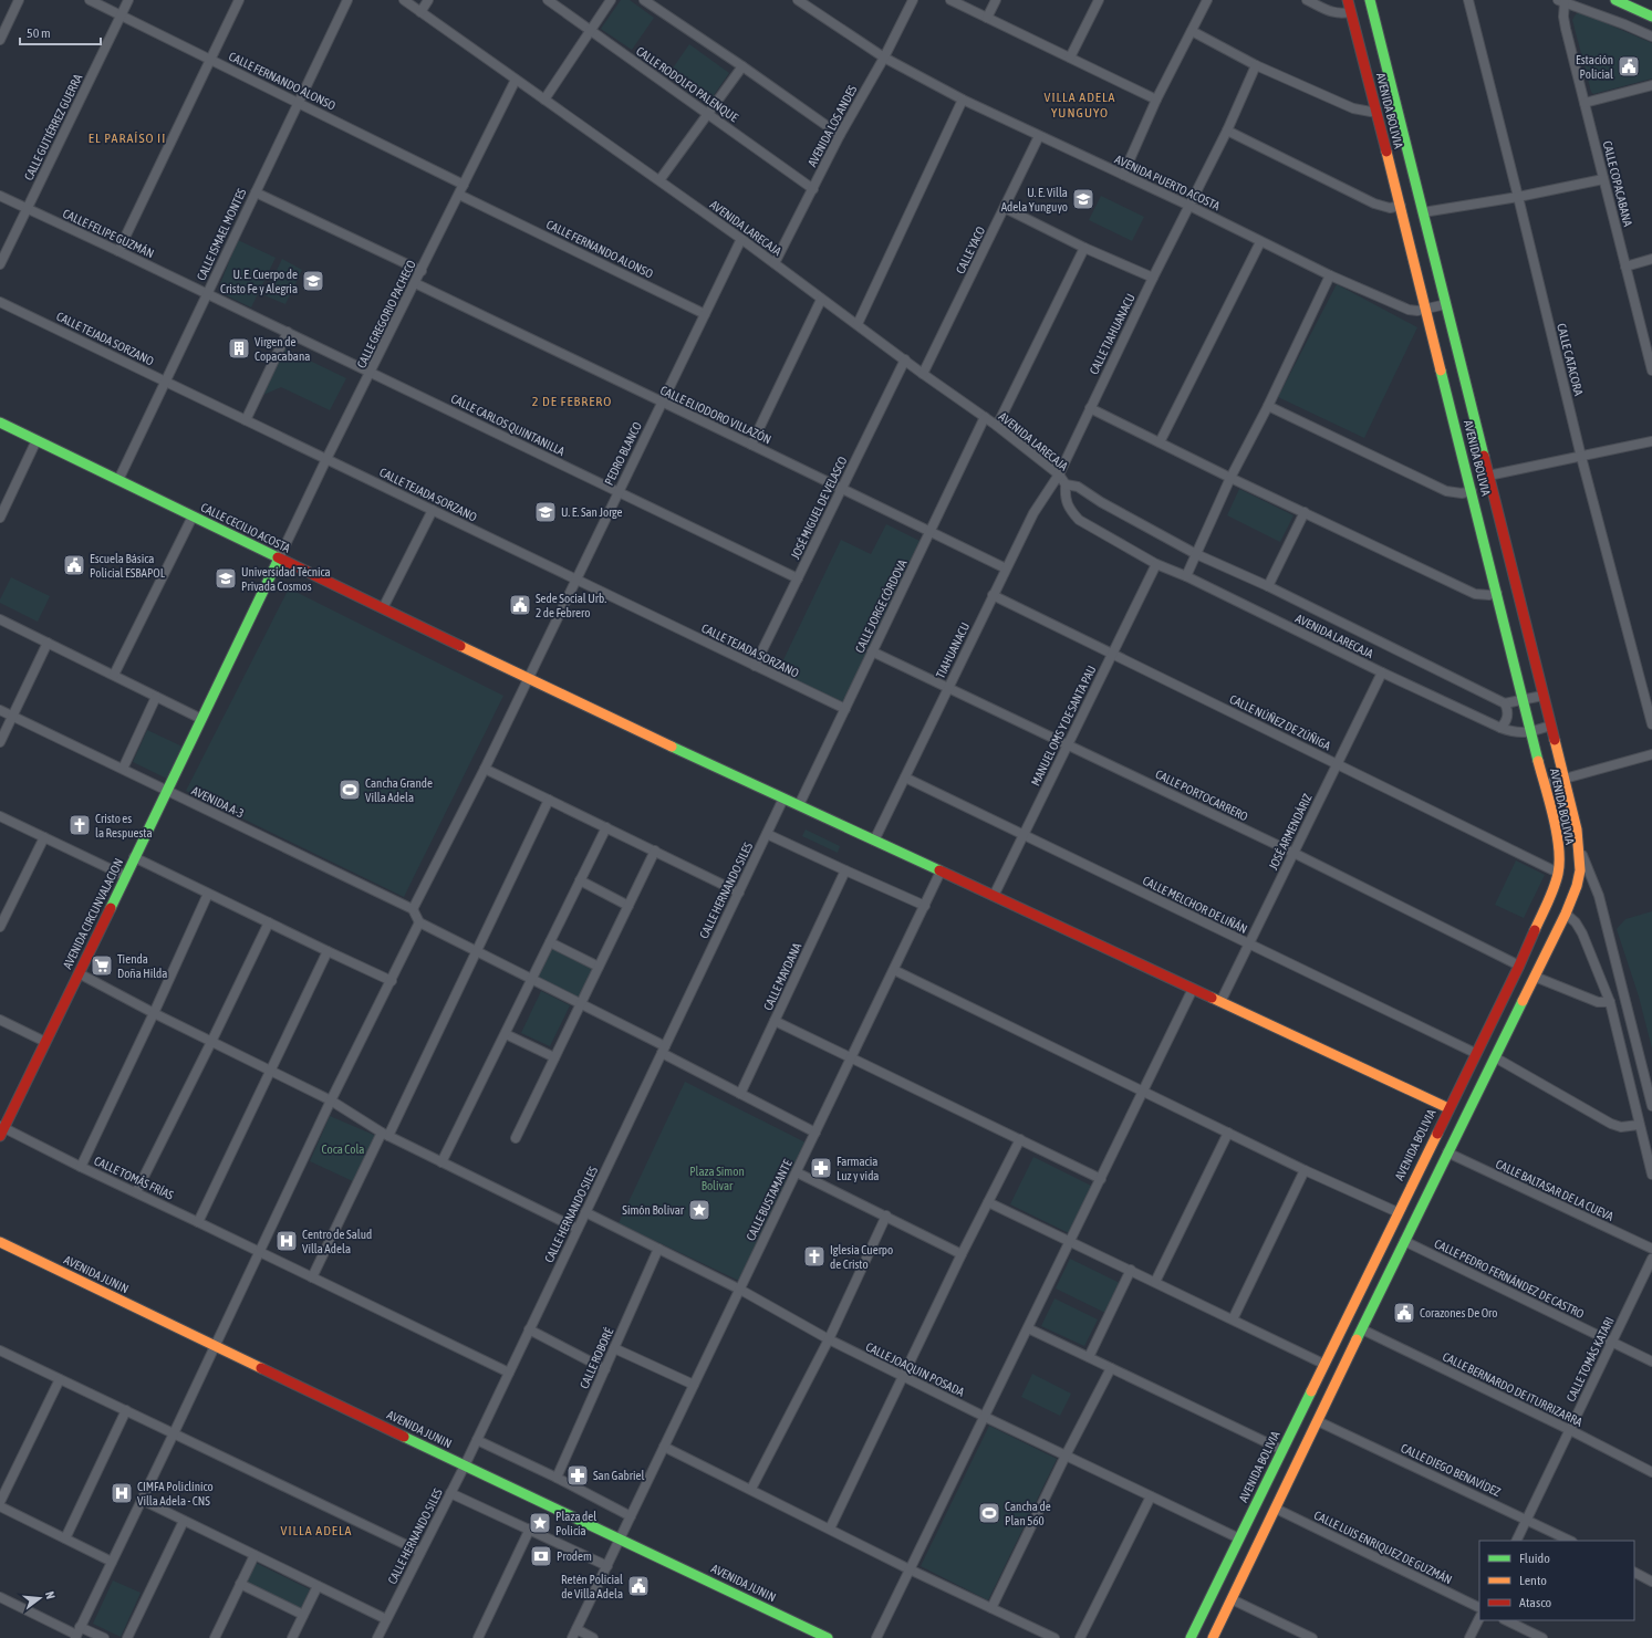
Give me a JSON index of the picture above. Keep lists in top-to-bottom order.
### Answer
{
  "streets": {
    "main road": [
      "AVENIDA BOLIVIA",
      "CALLE CECILIO ACOSTA",
      "AVENIDA CIRCUNVALACION",
      "AVENIDA JUNIN"
    ],
    "street": [
      "CALLE FERNANDO ALONSO",
      "CALLE RODOLFO PALENQUE",
      "AVENIDA LOS ANDES",
      "CALLE GUTIÉRREZ GUERRA",
      "AVENIDA PUERTO ACOSTA",
      "CALLE COPACABANA",
      "AVENIDA LARECAJA",
      "CALLE FELIPE GUZMÁN",
      "CALLE ISMAEL MONTES",
      "CALLE YACO",
      "CALLE GREGORIO PACHECO",
      "CALLE TIAHUANACU",
      "CALLE TEJADA SORZANO",
      "CALLE CATACORA",
      "CALLE ELIODORO VILLAZÓN",
      "CALLE CARLOS QUINTANILLA",
      "PEDRO BLANCO",
      "JOSÉ MIGUEL DE VELASCO",
      "CALLE JORGE CÓRDOVA",
      "TIAHUANACU",
      "CALLE NÚÑEZ DE ZÚÑIGA",
      "MANUEL OMS Y DE SANTA PAU",
      "CALLE PORTOCARRERO",
      "AVENIDA A-3",
      "JOSÉ ARMENDÁRIZ",
      "CALLE HERNANDO SILES",
      "CALLE MELCHOR DE LIÑÁN",
      "CALLE MAYDANA",
      "CALLE TOMÁS FRÍAS",
      "CALLE BALTASAR DE LA CUEVA",
      "CALLE BUSTAMANTE",
      "CALLE PEDRO FERNÁNDEZ DE CASTRO",
      "CALLE ROBORÉ",
      "CALLE TOMÁS KATARI",
      "CALLE JOAQUIN POSADA",
      "CALLE BERNARDO DE ITURRIZARRA",
      "CALLE DIEGO BENAVÍDEZ",
      "CALLE LUIS ENRIQUEZ DE GUZMÁN"
    ]
  },
  "crossings": [
    ["CALLE FERNANDO ALONSO", "CALLE GUTIÉRREZ GUERRA"],
    ["CALLE FERNANDO ALONSO", "CALLE ISMAEL MONTES"],
    ["CALLE FERNANDO ALONSO", "CALLE GREGORIO PACHECO"],
    ["CALLE FERNANDO ALONSO", "PEDRO BLANCO"],
    ["CALLE RODOLFO PALENQUE", "AVENIDA LOS ANDES"],
    ["AVENIDA BOLIVIA", "AVENIDA PUERTO ACOSTA"],
    ["AVENIDA BOLIVIA", "AVENIDA LARECAJA"],
    ["AVENIDA BOLIVIA", "CALLE CECILIO ACOSTA"],
    ["AVENIDA BOLIVIA", "CALLE NÚÑEZ DE ZÚÑIGA"],
    ["AVENIDA BOLIVIA", "CALLE PORTOCARRERO"],
    ["AVENIDA BOLIVIA", "CALLE MELCHOR DE LIÑÁN"],
    ["AVENIDA BOLIVIA", "CALLE BALTASAR DE LA CUEVA"],
    ["AVENIDA BOLIVIA", "CALLE PEDRO FERNÁNDEZ DE CASTRO"],
    ["AVENIDA BOLIVIA", "CALLE JOAQUIN POSADA"],
    ["AVENIDA BOLIVIA", "CALLE BERNARDO DE ITURRIZARRA"],
    ["AVENIDA BOLIVIA", "CALLE DIEGO BENAVÍDEZ"],
    ["AVENIDA BOLIVIA", "CALLE LUIS ENRIQUEZ DE GUZMÁN"],
    ["AVENIDA LOS ANDES", "AVENIDA PUERTO ACOSTA"],
    ["AVENIDA LOS ANDES", "AVENIDA LARECAJA"],
    ["CALLE GUTIÉRREZ GUERRA", "CALLE FELIPE GUZMÁN"],
    ["AVENIDA PUERTO ACOSTA", "CALLE YACO"],
    ["AVENIDA PUERTO ACOSTA", "CALLE TIAHUANACU"],
    ["AVENIDA LARECAJA", "CALLE YACO"],
    ["AVENIDA LARECAJA", "CALLE GREGORIO PACHECO"],
    ["AVENIDA LARECAJA", "CALLE TIAHUANACU"],
    ["AVENIDA LARECAJA", "PEDRO BLANCO"],
    ["AVENIDA LARECAJA", "JOSÉ MIGUEL DE VELASCO"],
    ["AVENIDA LARECAJA", "CALLE JORGE CÓRDOVA"],
    ["AVENIDA LARECAJA", "TIAHUANACU"],
    ["AVENIDA LARECAJA", "MANUEL OMS Y DE SANTA PAU"],
    ["AVENIDA LARECAJA", "JOSÉ ARMENDÁRIZ"],
    ["CALLE FELIPE GUZMÁN", "CALLE ISMAEL MONTES"],
    ["CALLE FELIPE GUZMÁN", "CALLE CARLOS QUINTANILLA"],
    ["CALLE ISMAEL MONTES", "CALLE TEJADA SORZANO"],
    ["CALLE ISMAEL MONTES", "CALLE CARLOS QUINTANILLA"],
    ["CALLE ISMAEL MONTES", "CALLE CECILIO ACOSTA"],
    ["CALLE GREGORIO PACHECO", "CALLE TEJADA SORZANO"],
    ["CALLE GREGORIO PACHECO", "CALLE ELIODORO VILLAZÓN"],
    ["CALLE GREGORIO PACHECO", "CALLE CARLOS QUINTANILLA"],
    ["CALLE GREGORIO PACHECO", "CALLE CECILIO ACOSTA"],
    ["CALLE GREGORIO PACHECO", "AVENIDA CIRCUNVALACION"],
    ["CALLE TIAHUANACU", "TIAHUANACU"],
    ["CALLE TEJADA SORZANO", "PEDRO BLANCO"],
    ["CALLE TEJADA SORZANO", "JOSÉ MIGUEL DE VELASCO"],
    ["CALLE TEJADA SORZANO", "CALLE JORGE CÓRDOVA"],
    ["CALLE ELIODORO VILLAZÓN", "PEDRO BLANCO"],
    ["CALLE ELIODORO VILLAZÓN", "JOSÉ MIGUEL DE VELASCO"],
    ["CALLE ELIODORO VILLAZÓN", "CALLE JORGE CÓRDOVA"],
    ["CALLE ELIODORO VILLAZÓN", "TIAHUANACU"],
    ["CALLE CARLOS QUINTANILLA", "PEDRO BLANCO"],
    ["CALLE CARLOS QUINTANILLA", "JOSÉ MIGUEL DE VELASCO"],
    ["PEDRO BLANCO", "CALLE CECILIO ACOSTA"],
    ["PEDRO BLANCO", "AVENIDA A-3"],
    ["CALLE CECILIO ACOSTA", "CALLE JORGE CÓRDOVA"],
    ["CALLE CECILIO ACOSTA", "TIAHUANACU"],
    ["CALLE CECILIO ACOSTA", "MANUEL OMS Y DE SANTA PAU"],
    ["CALLE CECILIO ACOSTA", "JOSÉ ARMENDÁRIZ"],
    ["CALLE CECILIO ACOSTA", "CALLE HERNANDO SILES"],
    ["CALLE CECILIO ACOSTA", "AVENIDA CIRCUNVALACION"],
    ["CALLE CECILIO ACOSTA", "CALLE BUSTAMANTE"],
    ["CALLE JORGE CÓRDOVA", "CALLE PORTOCARRERO"],
    ["TIAHUANACU", "CALLE NÚÑEZ DE ZÚÑIGA"],
    ["TIAHUANACU", "CALLE PORTOCARRERO"],
    ["TIAHUANACU", "CALLE MELCHOR DE LIÑÁN"],
    ["CALLE NÚÑEZ DE ZÚÑIGA", "MANUEL OMS Y DE SANTA PAU"],
    ["CALLE NÚÑEZ DE ZÚÑIGA", "JOSÉ ARMENDÁRIZ"],
    ["MANUEL OMS Y DE SANTA PAU", "CALLE PORTOCARRERO"],
    ["MANUEL OMS Y DE SANTA PAU", "CALLE MELCHOR DE LIÑÁN"],
    ["CALLE PORTOCARRERO", "JOSÉ ARMENDÁRIZ"],
    ["AVENIDA A-3", "AVENIDA CIRCUNVALACION"],
    ["JOSÉ ARMENDÁRIZ", "CALLE MELCHOR DE LIÑÁN"],
    ["CALLE HERNANDO SILES", "CALLE TOMÁS FRÍAS"],
    ["CALLE HERNANDO SILES", "AVENIDA JUNIN"],
    ["CALLE HERNANDO SILES", "CALLE JOAQUIN POSADA"],
    ["AVENIDA CIRCUNVALACION", "CALLE TOMÁS FRÍAS"],
    ["CALLE BUSTAMANTE", "AVENIDA JUNIN"],
    ["CALLE BUSTAMANTE", "CALLE JOAQUIN POSADA"],
    ["CALLE PEDRO FERNÁNDEZ DE CASTRO", "CALLE TOMÁS KATARI"],
    ["CALLE ROBORÉ", "CALLE JOAQUIN POSADA"],
    ["CALLE TOMÁS KATARI", "CALLE BERNARDO DE ITURRIZARRA"],
    ["CALLE TOMÁS KATARI", "CALLE DIEGO BENAVÍDEZ"]
  ],
  "districts": [
    "VILLA ADELA YUNGUYO",
    "EL PARAÍSO II",
    "2 DE FEBRERO",
    "VILLA ADELA"
  ],
  "parks": ["Coca Cola", "Plaza Simon Bolivar"],
  "places": {
    "public building": [
      "Estación Policial",
      "Escuela Básica Policial ESBAPOL",
      "Sede Social Urb. 2 de Febrero",
      "Corazones De Oro",
      "Retén Policial de Villa Adela"
    ],
    "school or university": [
      "U. E. Villa Adela Yunguyo",
      "U. E. Cuerpo de Cristo Fe y Alegria",
      "U. E. San Jorge",
      "Universidad Técnica Privada Cosmos"
    ],
    "building": ["Virgen de Copacabana"],
    "sports": ["Cancha Grande Villa Adela", "Cancha de Plan 560"],
    "church": ["Cristo es la Respuesta", "Iglesia Cuerpo de Cristo"],
    "supermarket": ["Tienda Doña Hilda"],
    "pharmacy": ["Farmacia Luz y vida", "San Gabriel"],
    "place": ["Simón Bolivar", "Plaza del Policía"],
    "hospital": ["Centro de Salud Villa Adela", "CIMFA Policlínico Villa Adela - CNS"],
    "bank": ["Prodem"]
  },
  "legend": ["Fluido", "Lento", "Atasco"],
  "scale_bar": "50 m",
  "north": "right"
}
